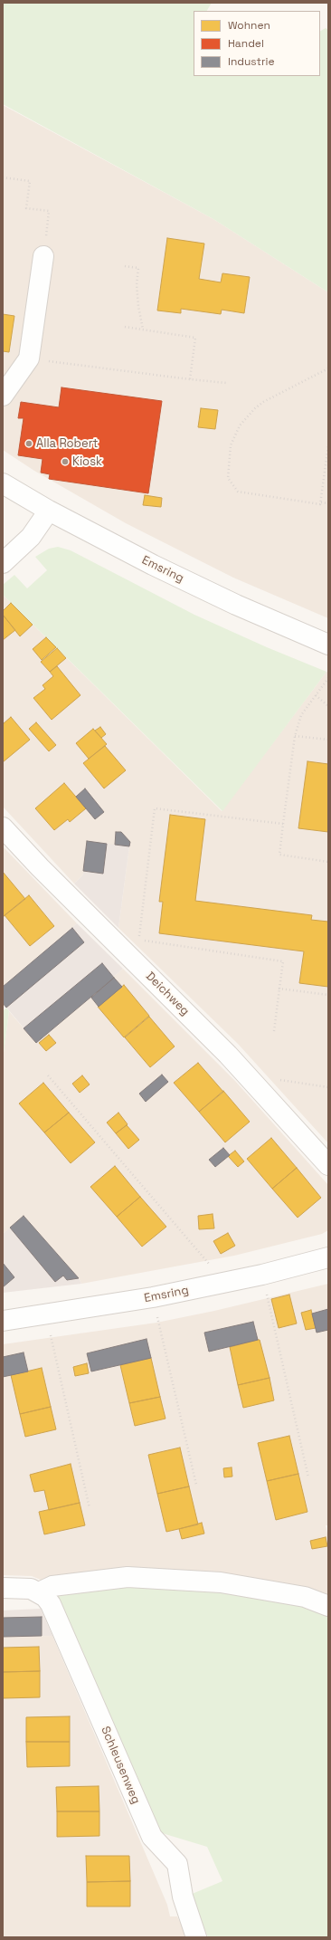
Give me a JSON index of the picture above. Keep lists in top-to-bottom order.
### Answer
{
  "streets": {
    "street": ["Emsring", "Deichweg", "Schleusenweg"]
  },
  "places": ["Alla Robert", "Kiosk"],
  "legend": ["Wohnen", "Handel", "Industrie"]
}
